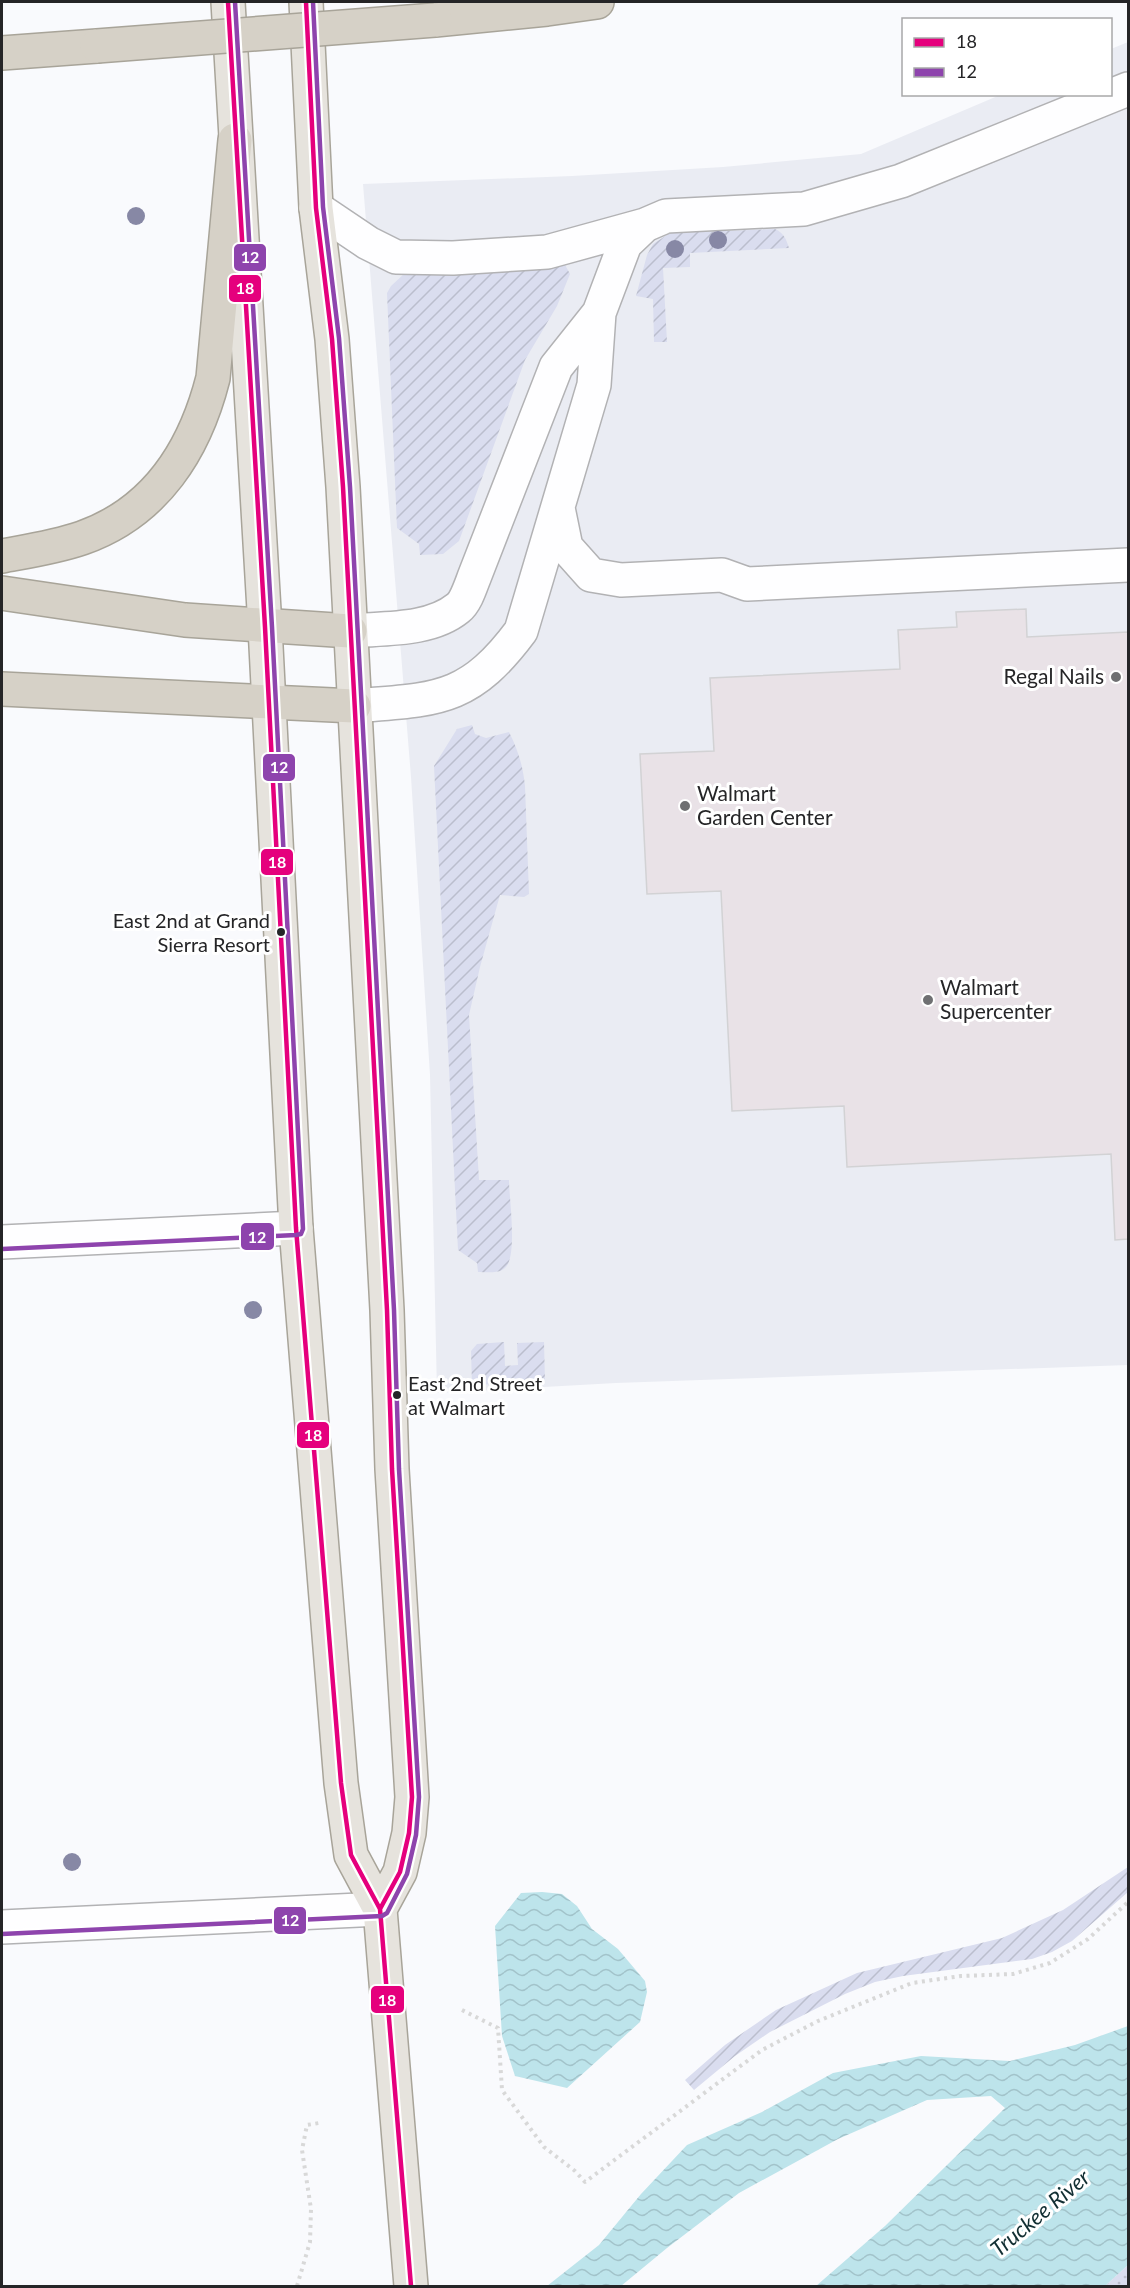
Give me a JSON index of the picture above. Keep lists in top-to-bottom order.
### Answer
{
  "water": ["Truckee River"],
  "places": [
    "Regal Nails",
    "Walmart Garden Center",
    "East 2nd at Grand Sierra Resort",
    "Walmart Supercenter",
    "East 2nd Street at Walmart"
  ],
  "lines": ["transit line 18", "transit line 12"],
  "legend": ["18", "12"]
}
